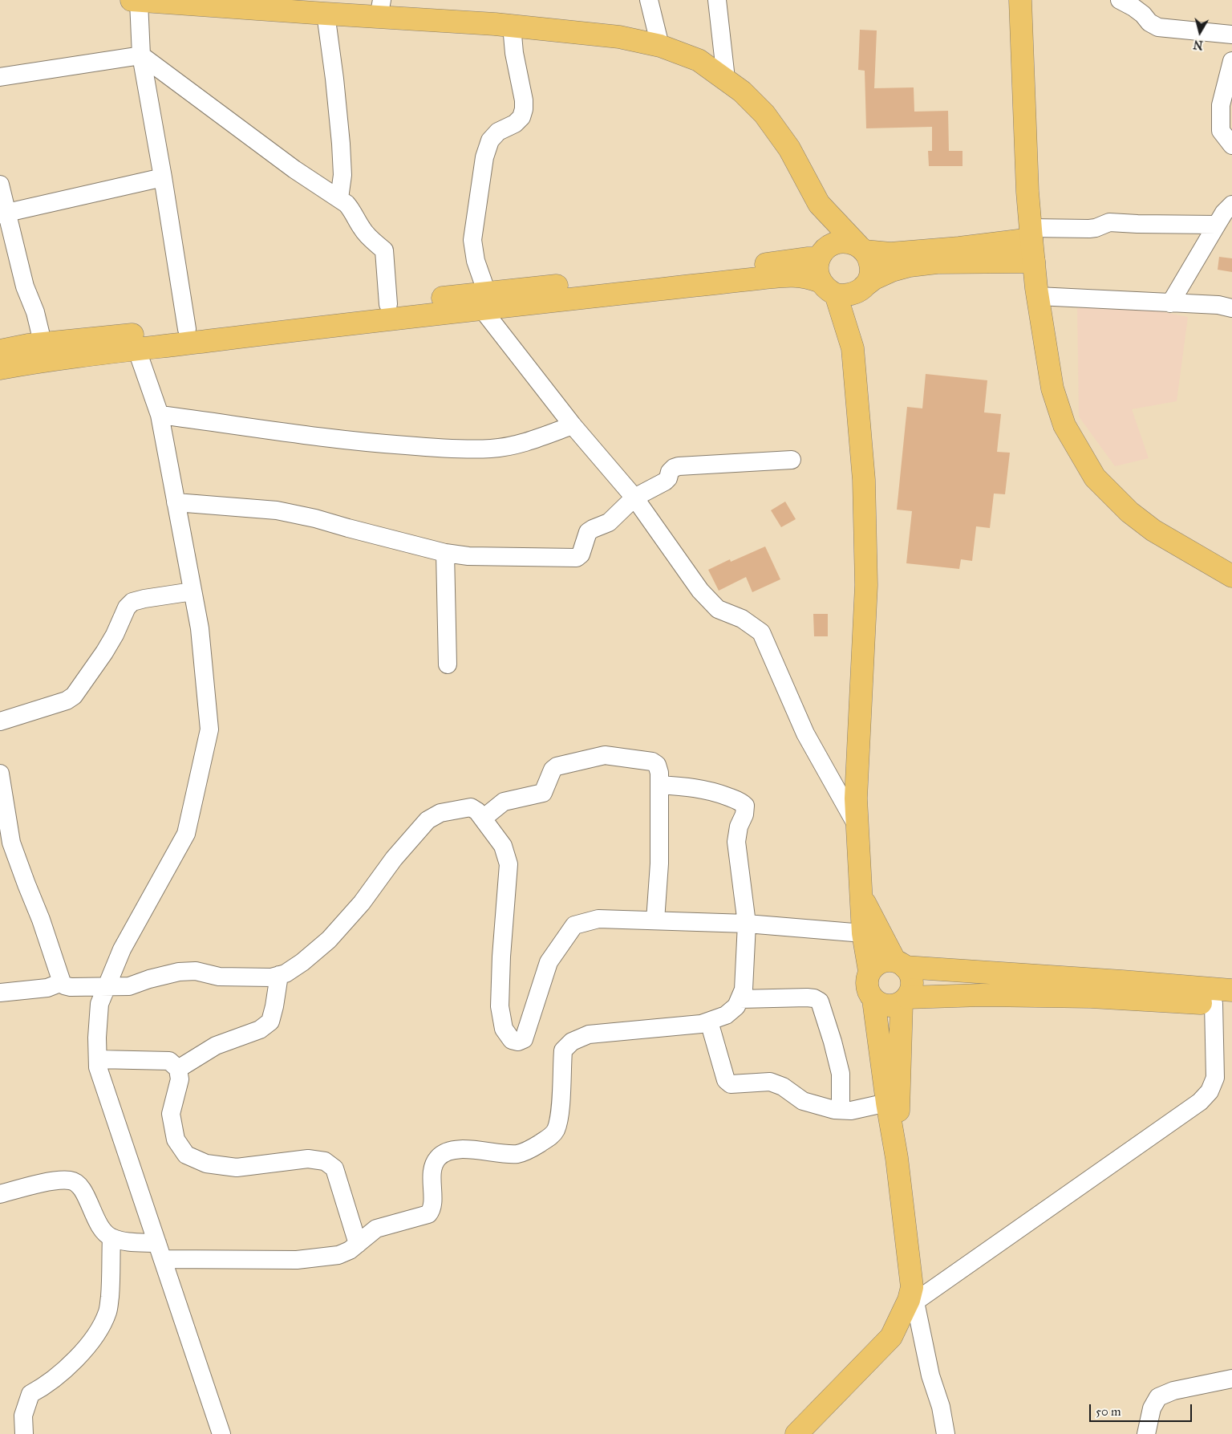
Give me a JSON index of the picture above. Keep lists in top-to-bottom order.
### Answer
{
  "scale_bar": "50 m",
  "north": "bottom"
}
